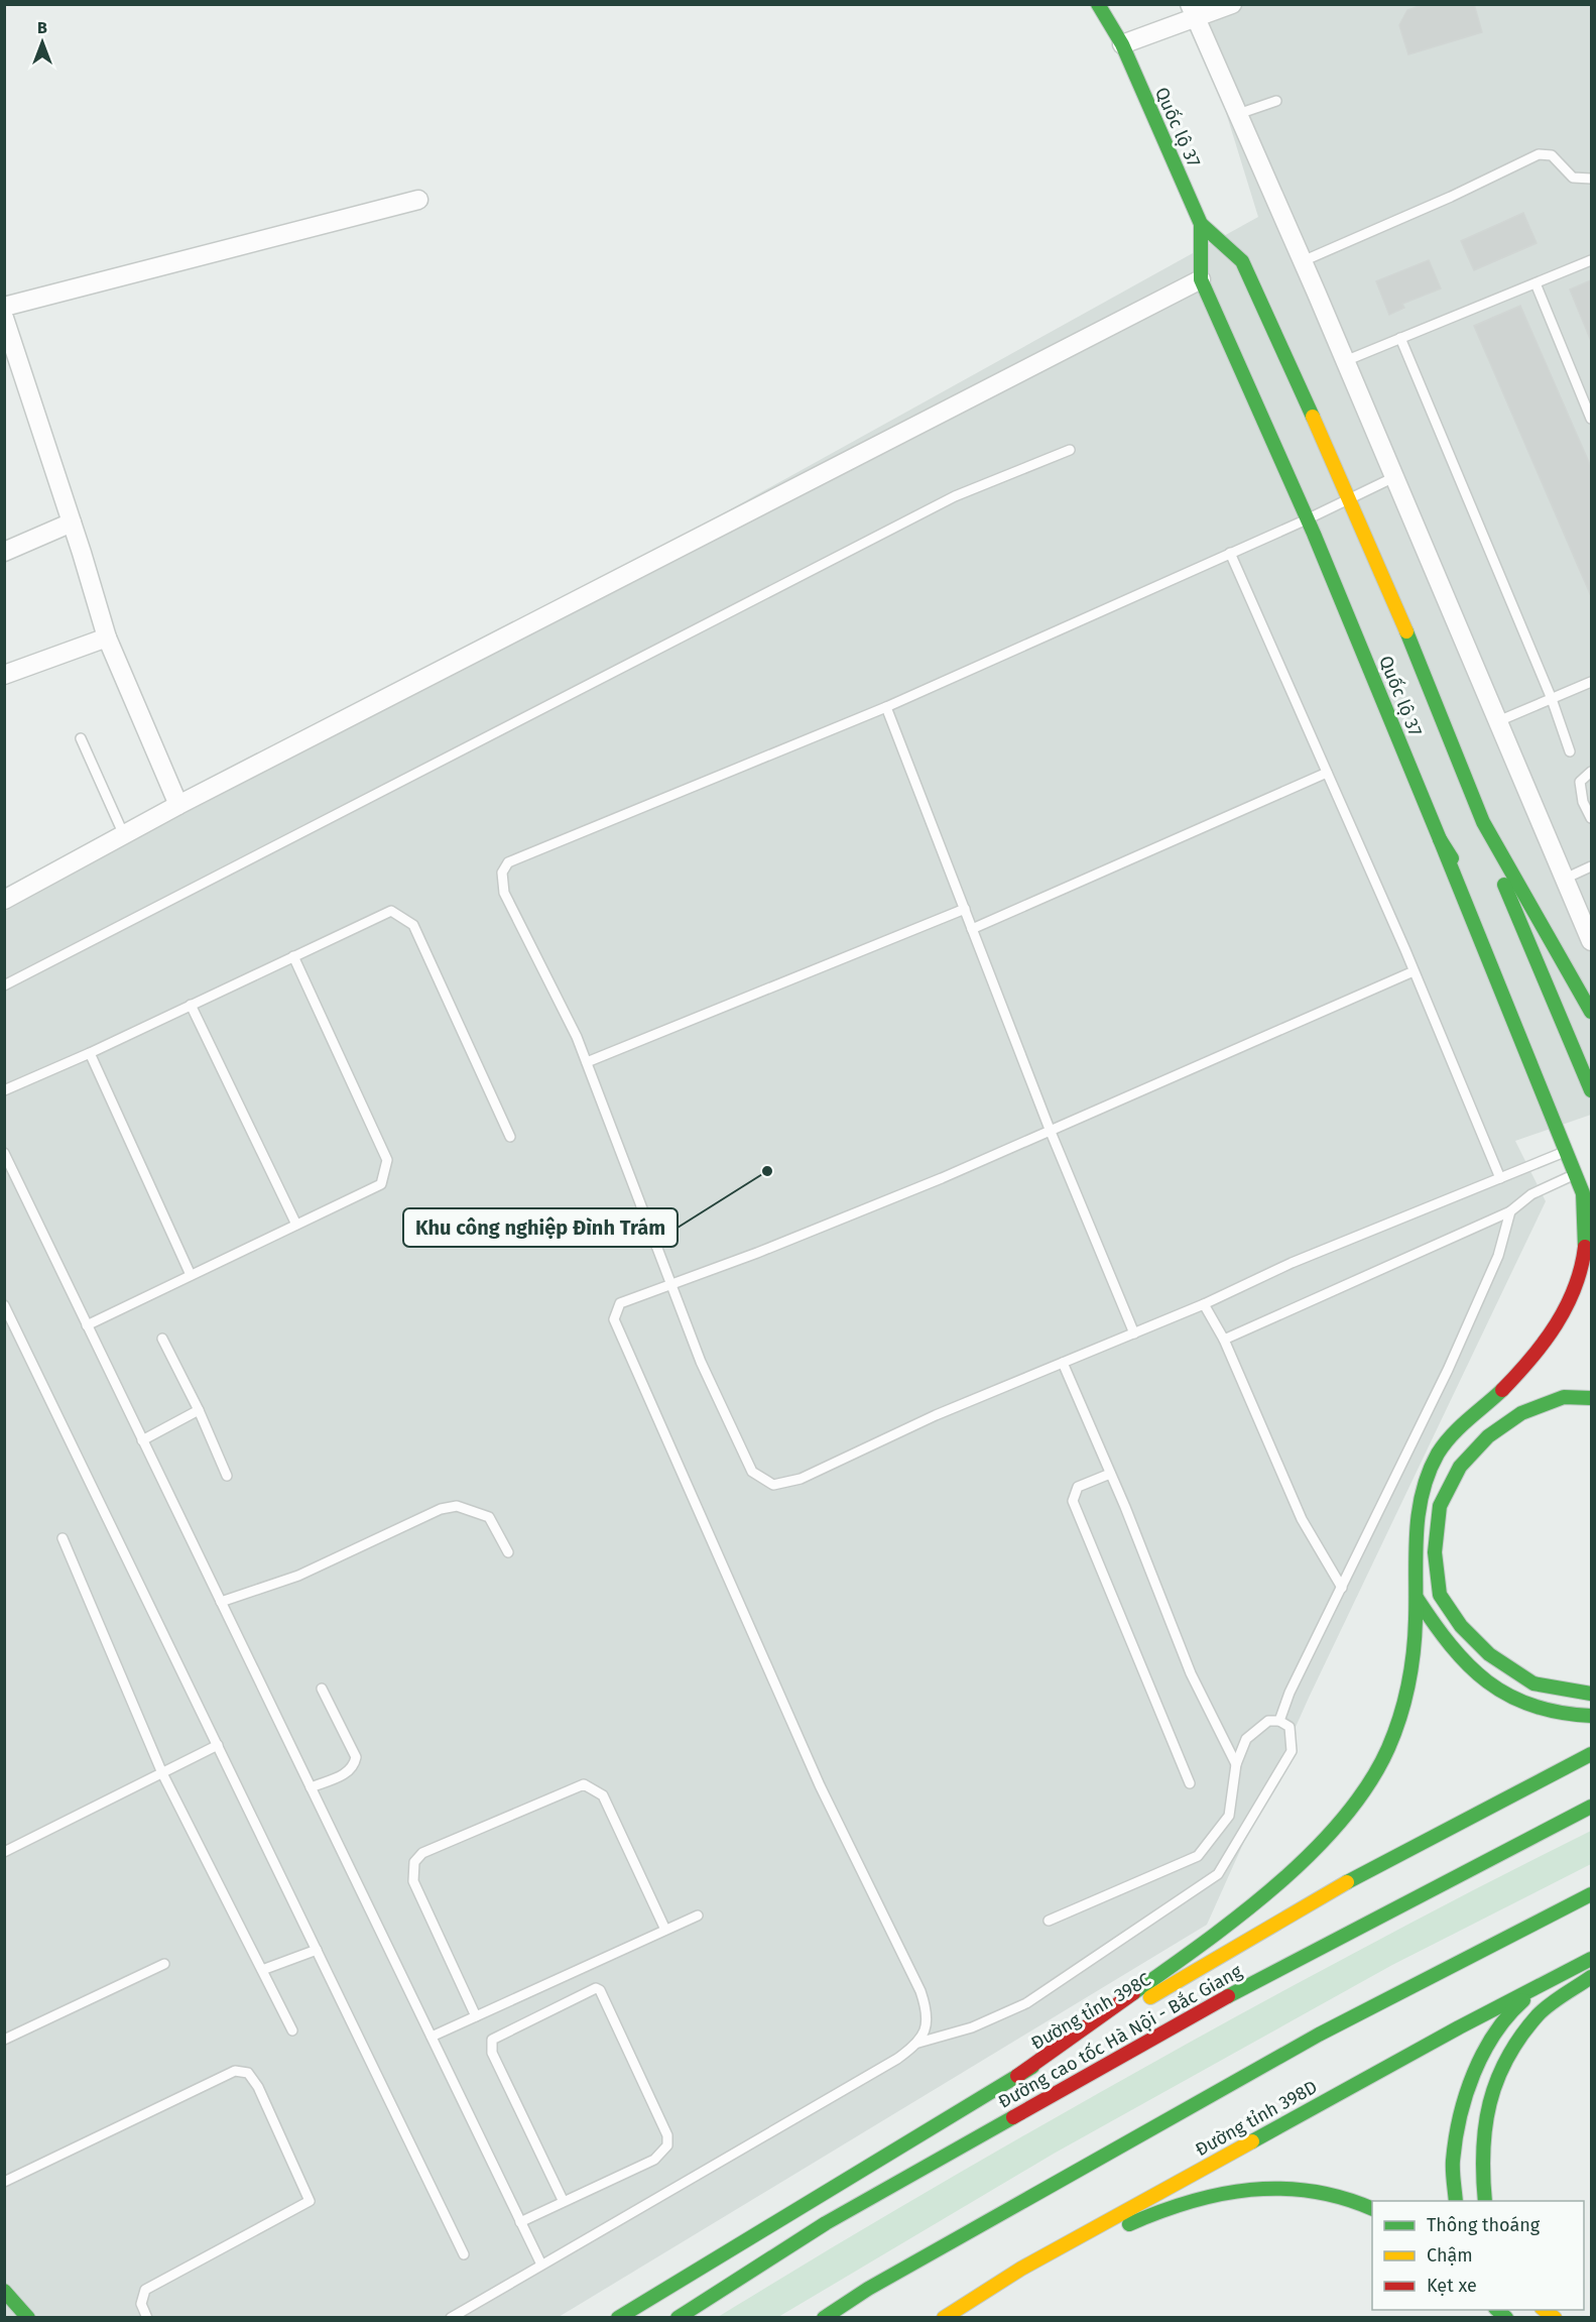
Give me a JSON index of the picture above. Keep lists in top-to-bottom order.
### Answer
{
  "streets": {
    "main road": [
      "Quốc lộ 37",
      "Đường tỉnh 398C",
      "Đường cao tốc Hà Nội - Bắc Giang",
      "Đường tỉnh 398D"
    ]
  },
  "places": ["Khu công nghiệp Đình Trám"],
  "legend": ["Thông thoáng", "Chậm", "Kẹt xe"],
  "north": "top"
}
